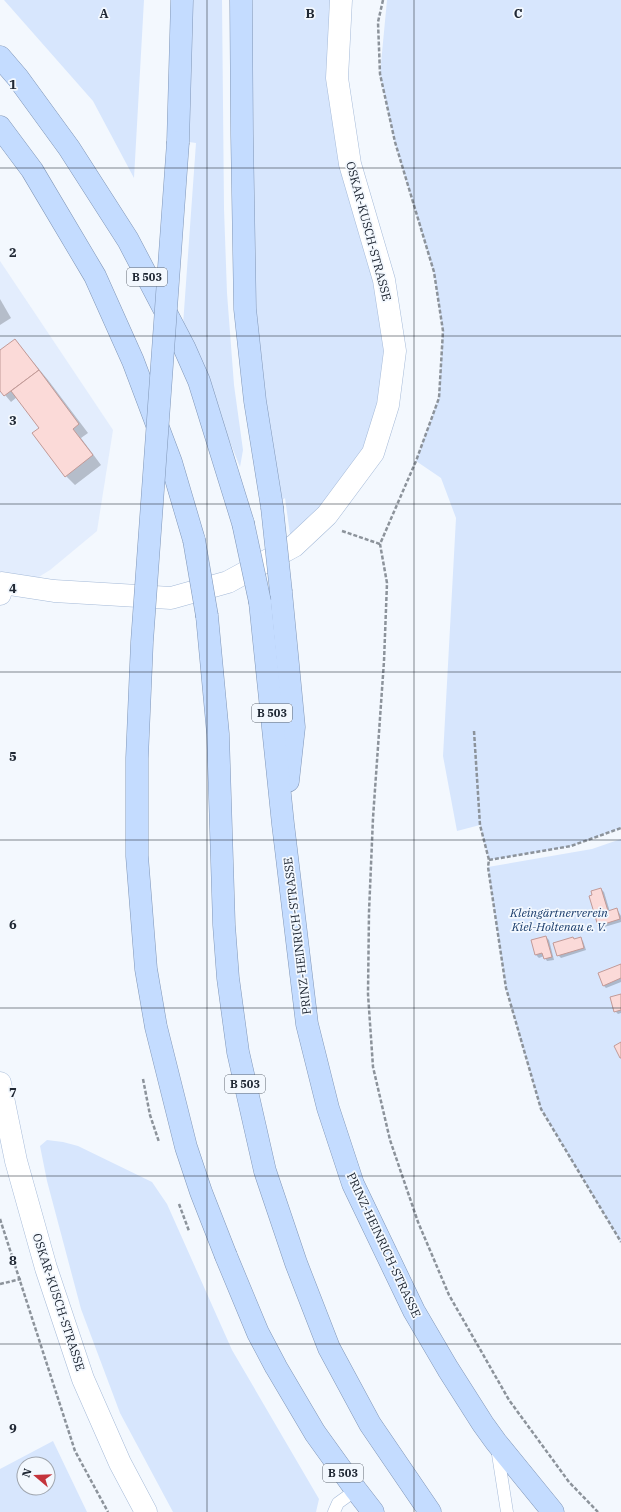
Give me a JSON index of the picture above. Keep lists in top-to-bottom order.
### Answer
{
  "streets": {
    "highway": ["B 503", "PRINZ-HEINRICH-STRASSE"],
    "street": ["OSKAR-KUSCH-STRASSE"]
  },
  "crossings": [
    ["B 503", "PRINZ-HEINRICH-STRASSE"]
  ],
  "parks": ["Kleingärtnerverein Kiel-Holtenau e. V."],
  "north": "left",
  "grid": {
    "columns": ["A", "B", "C"],
    "rows": [
      "1",
      "2",
      "3",
      "4",
      "5",
      "6",
      "7",
      "8",
      "9"
    ]
  }
}
